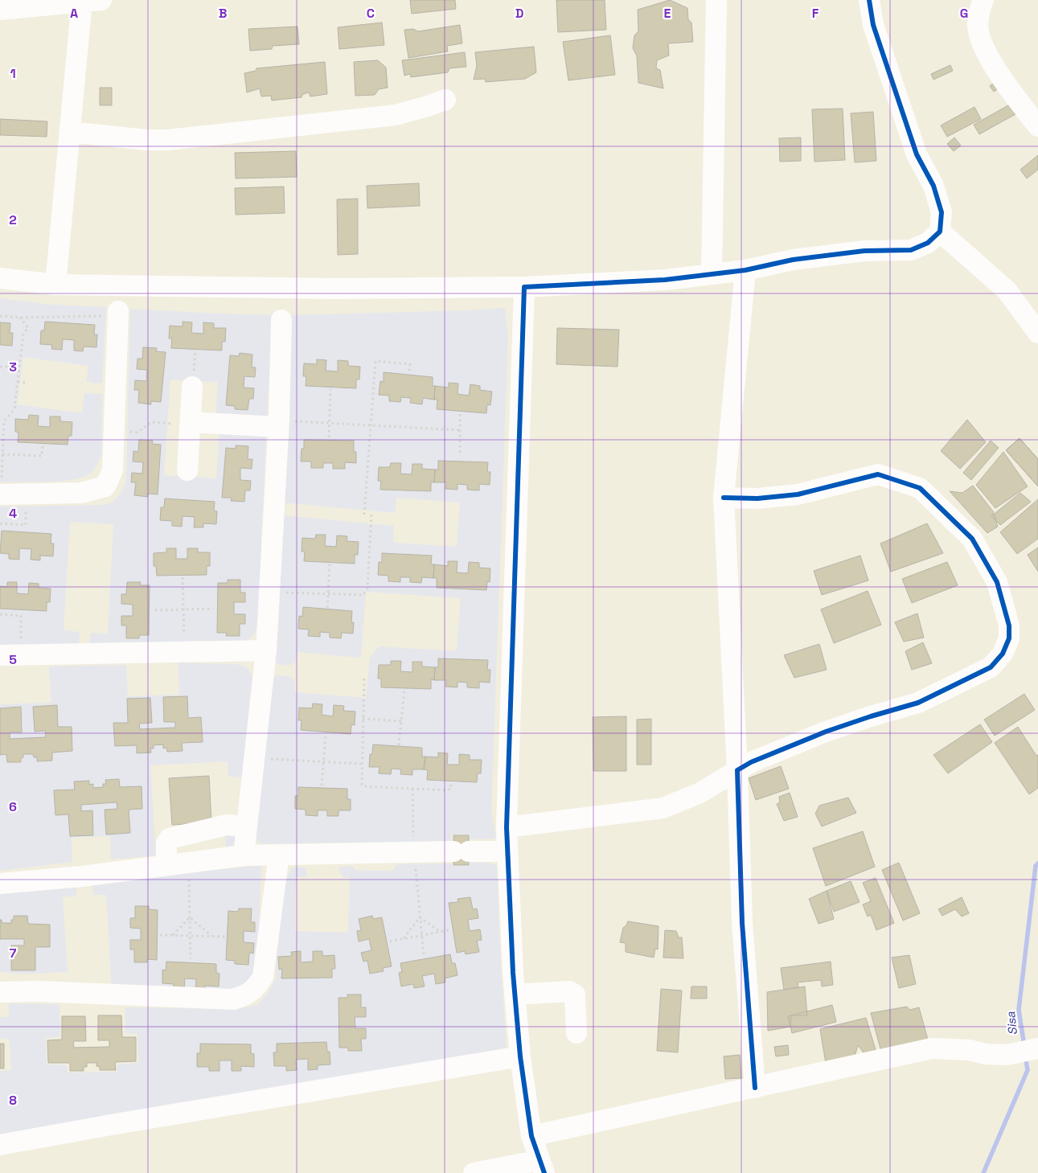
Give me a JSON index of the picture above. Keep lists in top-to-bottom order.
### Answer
{
  "water": ["Sisa"],
  "grid": {
    "columns": [
      "A",
      "B",
      "C",
      "D",
      "E",
      "F",
      "G"
    ],
    "rows": [
      "1",
      "2",
      "3",
      "4",
      "5",
      "6",
      "7",
      "8"
    ]
  }
}
